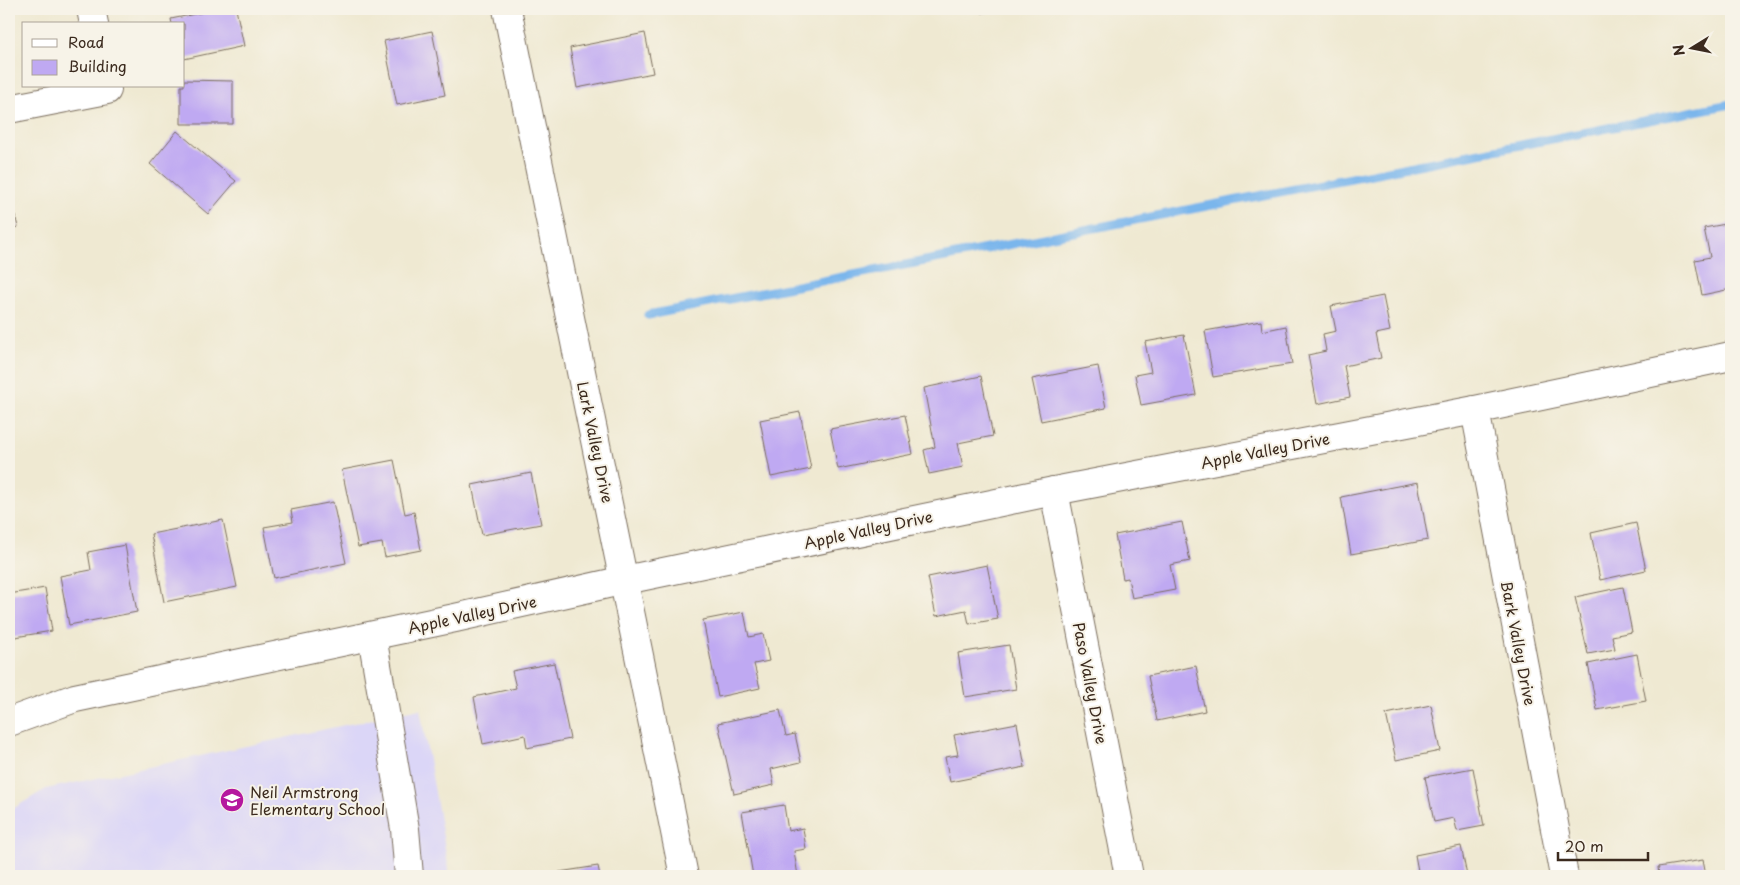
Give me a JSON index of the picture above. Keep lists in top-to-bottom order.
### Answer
{
  "streets": {
    "street": [
      "Lark Valley Drive",
      "Apple Valley Drive",
      "Bark Valley Drive",
      "Paso Valley Drive"
    ]
  },
  "crossings": [
    ["Lark Valley Drive", "Apple Valley Drive"],
    ["Apple Valley Drive", "Bark Valley Drive"],
    ["Apple Valley Drive", "Paso Valley Drive"]
  ],
  "places": {
    "school or university": ["Neil Armstrong Elementary School"]
  },
  "legend": ["Road", "Building"],
  "scale_bar": "20 m",
  "north": "left"
}
